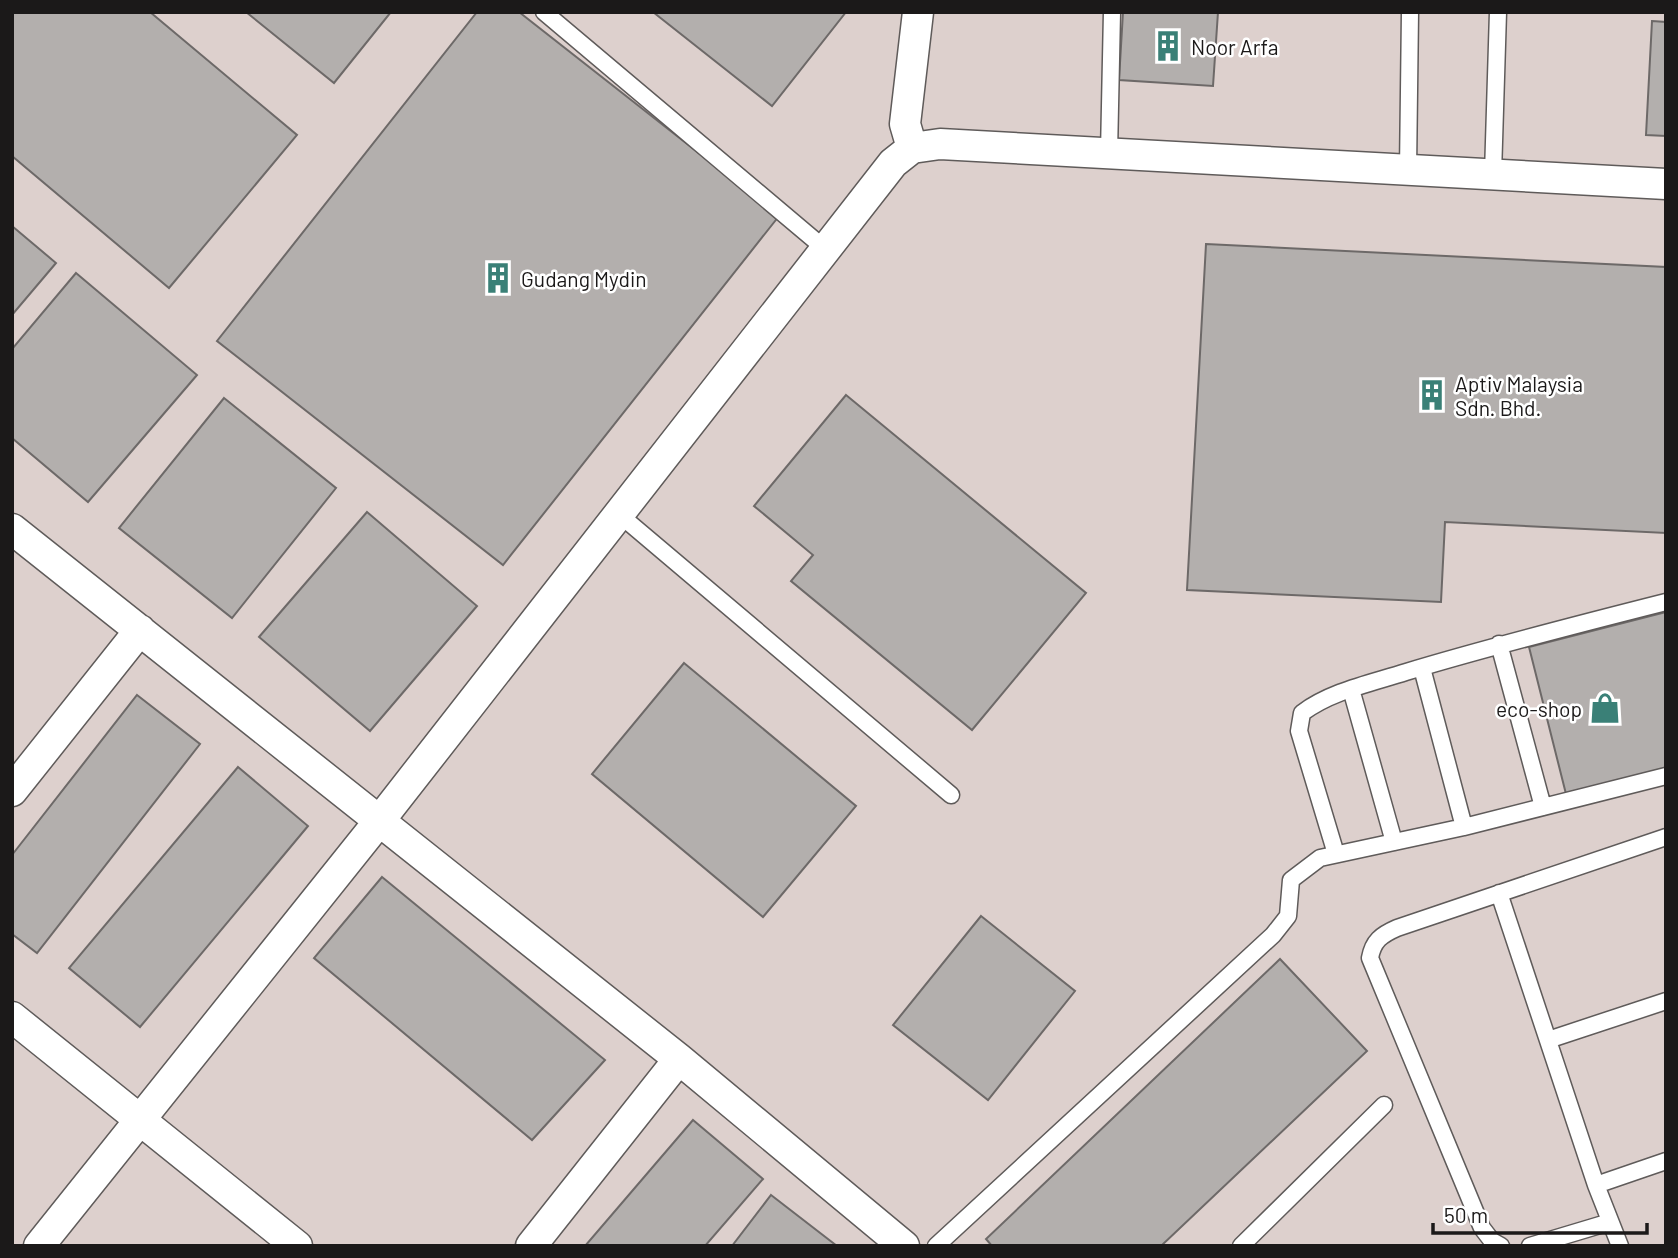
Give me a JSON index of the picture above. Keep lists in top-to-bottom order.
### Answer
{
  "places": {
    "building": ["Noor Arfa", "Gudang Mydin", "Aptiv Malaysia Sdn. Bhd."],
    "shop": ["eco-shop"]
  },
  "scale_bar": "50 m"
}
